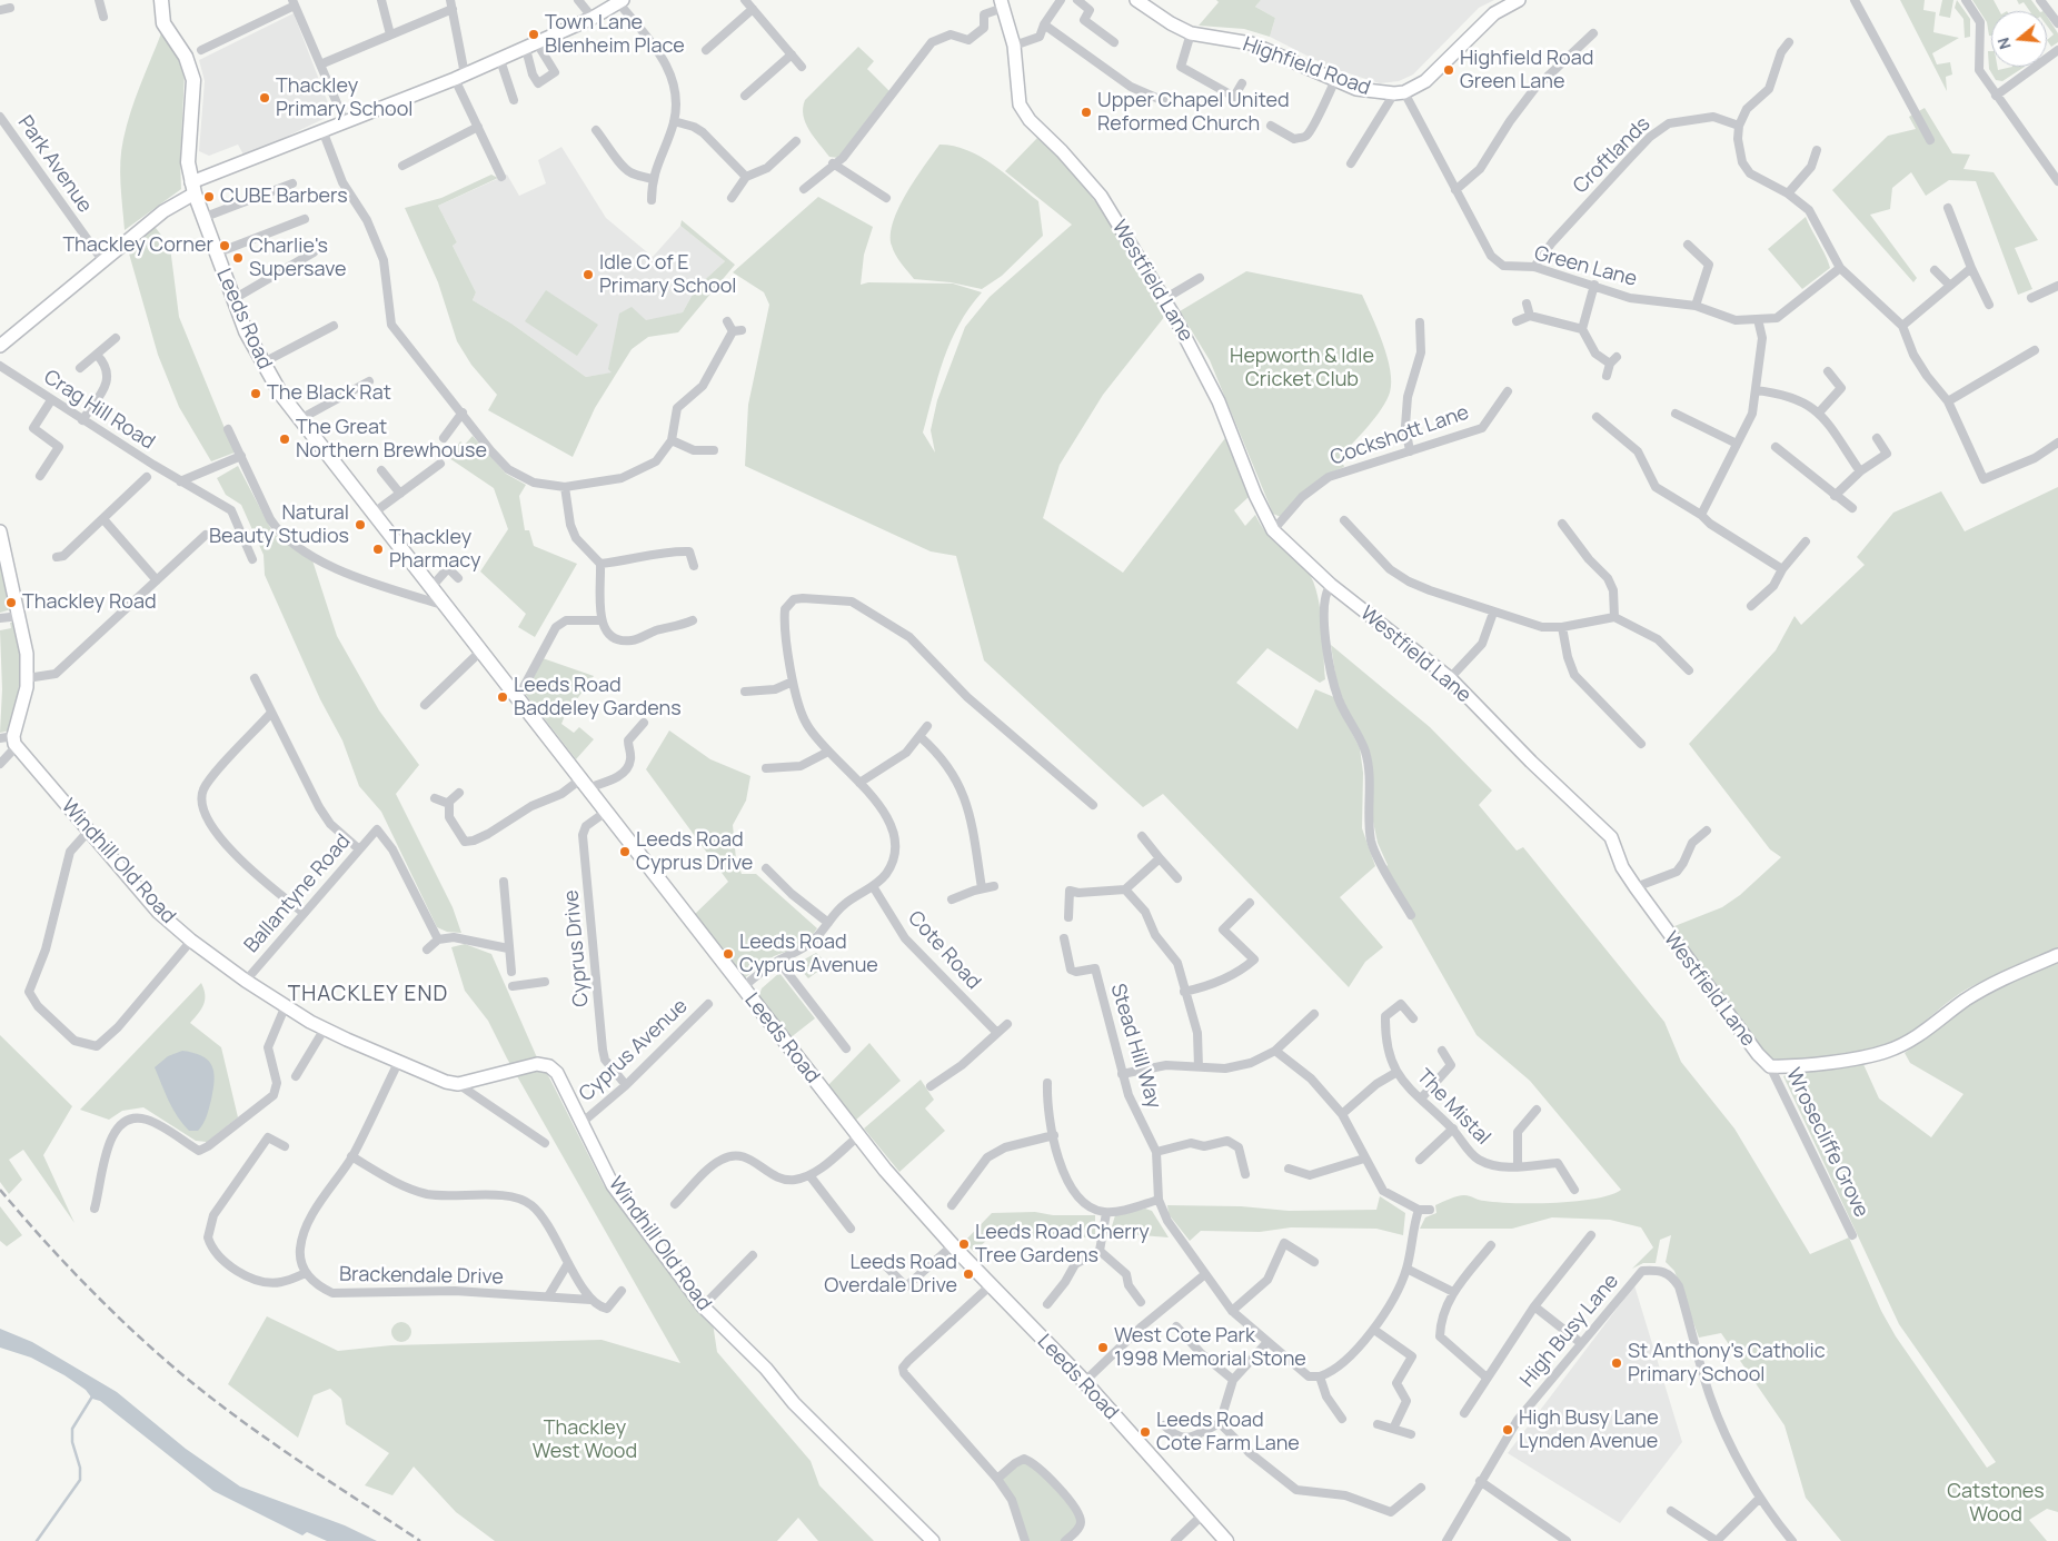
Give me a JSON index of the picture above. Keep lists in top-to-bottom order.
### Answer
{
  "streets": {
    "main road": ["Leeds Road"],
    "street": [
      "Highfield Road",
      "Croftlands",
      "Park Avenue",
      "Green Lane",
      "Westfield Lane",
      "Crag Hill Road",
      "Cockshott Lane",
      "Windhill Old Road",
      "Ballantyne Road",
      "Cyprus Drive",
      "Cote Road",
      "Stead Hill Way",
      "Cyprus Avenue",
      "The Mistal",
      "Wrosecliffe Grove",
      "Brackendale Drive",
      "High Busy Lane"
    ]
  },
  "crossings": [
    ["Highfield Road", "Green Lane"],
    ["Croftlands", "Green Lane"],
    ["Westfield Lane", "Cockshott Lane"],
    ["Westfield Lane", "Wrosecliffe Grove"],
    ["Leeds Road", "Cyprus Drive"],
    ["Windhill Old Road", "Ballantyne Road"],
    ["Windhill Old Road", "Cyprus Avenue"],
    ["Cyprus Drive", "Cyprus Avenue"]
  ],
  "districts": ["THACKLEY END"],
  "parks": ["Hepworth & Idle Cricket Club", "Thackley West Wood", "Catstones Wood"],
  "places": [
    "Town Lane Blenheim Place",
    "Highfield Road Green Lane",
    "Thackley Primary School",
    "Upper Chapel United Reformed Church",
    "CUBE Barbers",
    "Thackley Corner",
    "Charlie's Supersave",
    "Idle C of E Primary School",
    "The Black Rat",
    "The Great Northern Brewhouse",
    "Natural Beauty Studios",
    "Thackley Pharmacy",
    "Thackley Road",
    "Leeds Road Baddeley Gardens",
    "Leeds Road Cyprus Drive",
    "Leeds Road Cyprus Avenue",
    "Leeds Road Cherry Tree Gardens",
    "Leeds Road Overdale Drive",
    "West Cote Park 1998 Memorial Stone",
    "St Anthony's Catholic Primary School",
    "High Busy Lane Lynden Avenue",
    "Leeds Road Cote Farm Lane"
  ],
  "north": "left"
}
